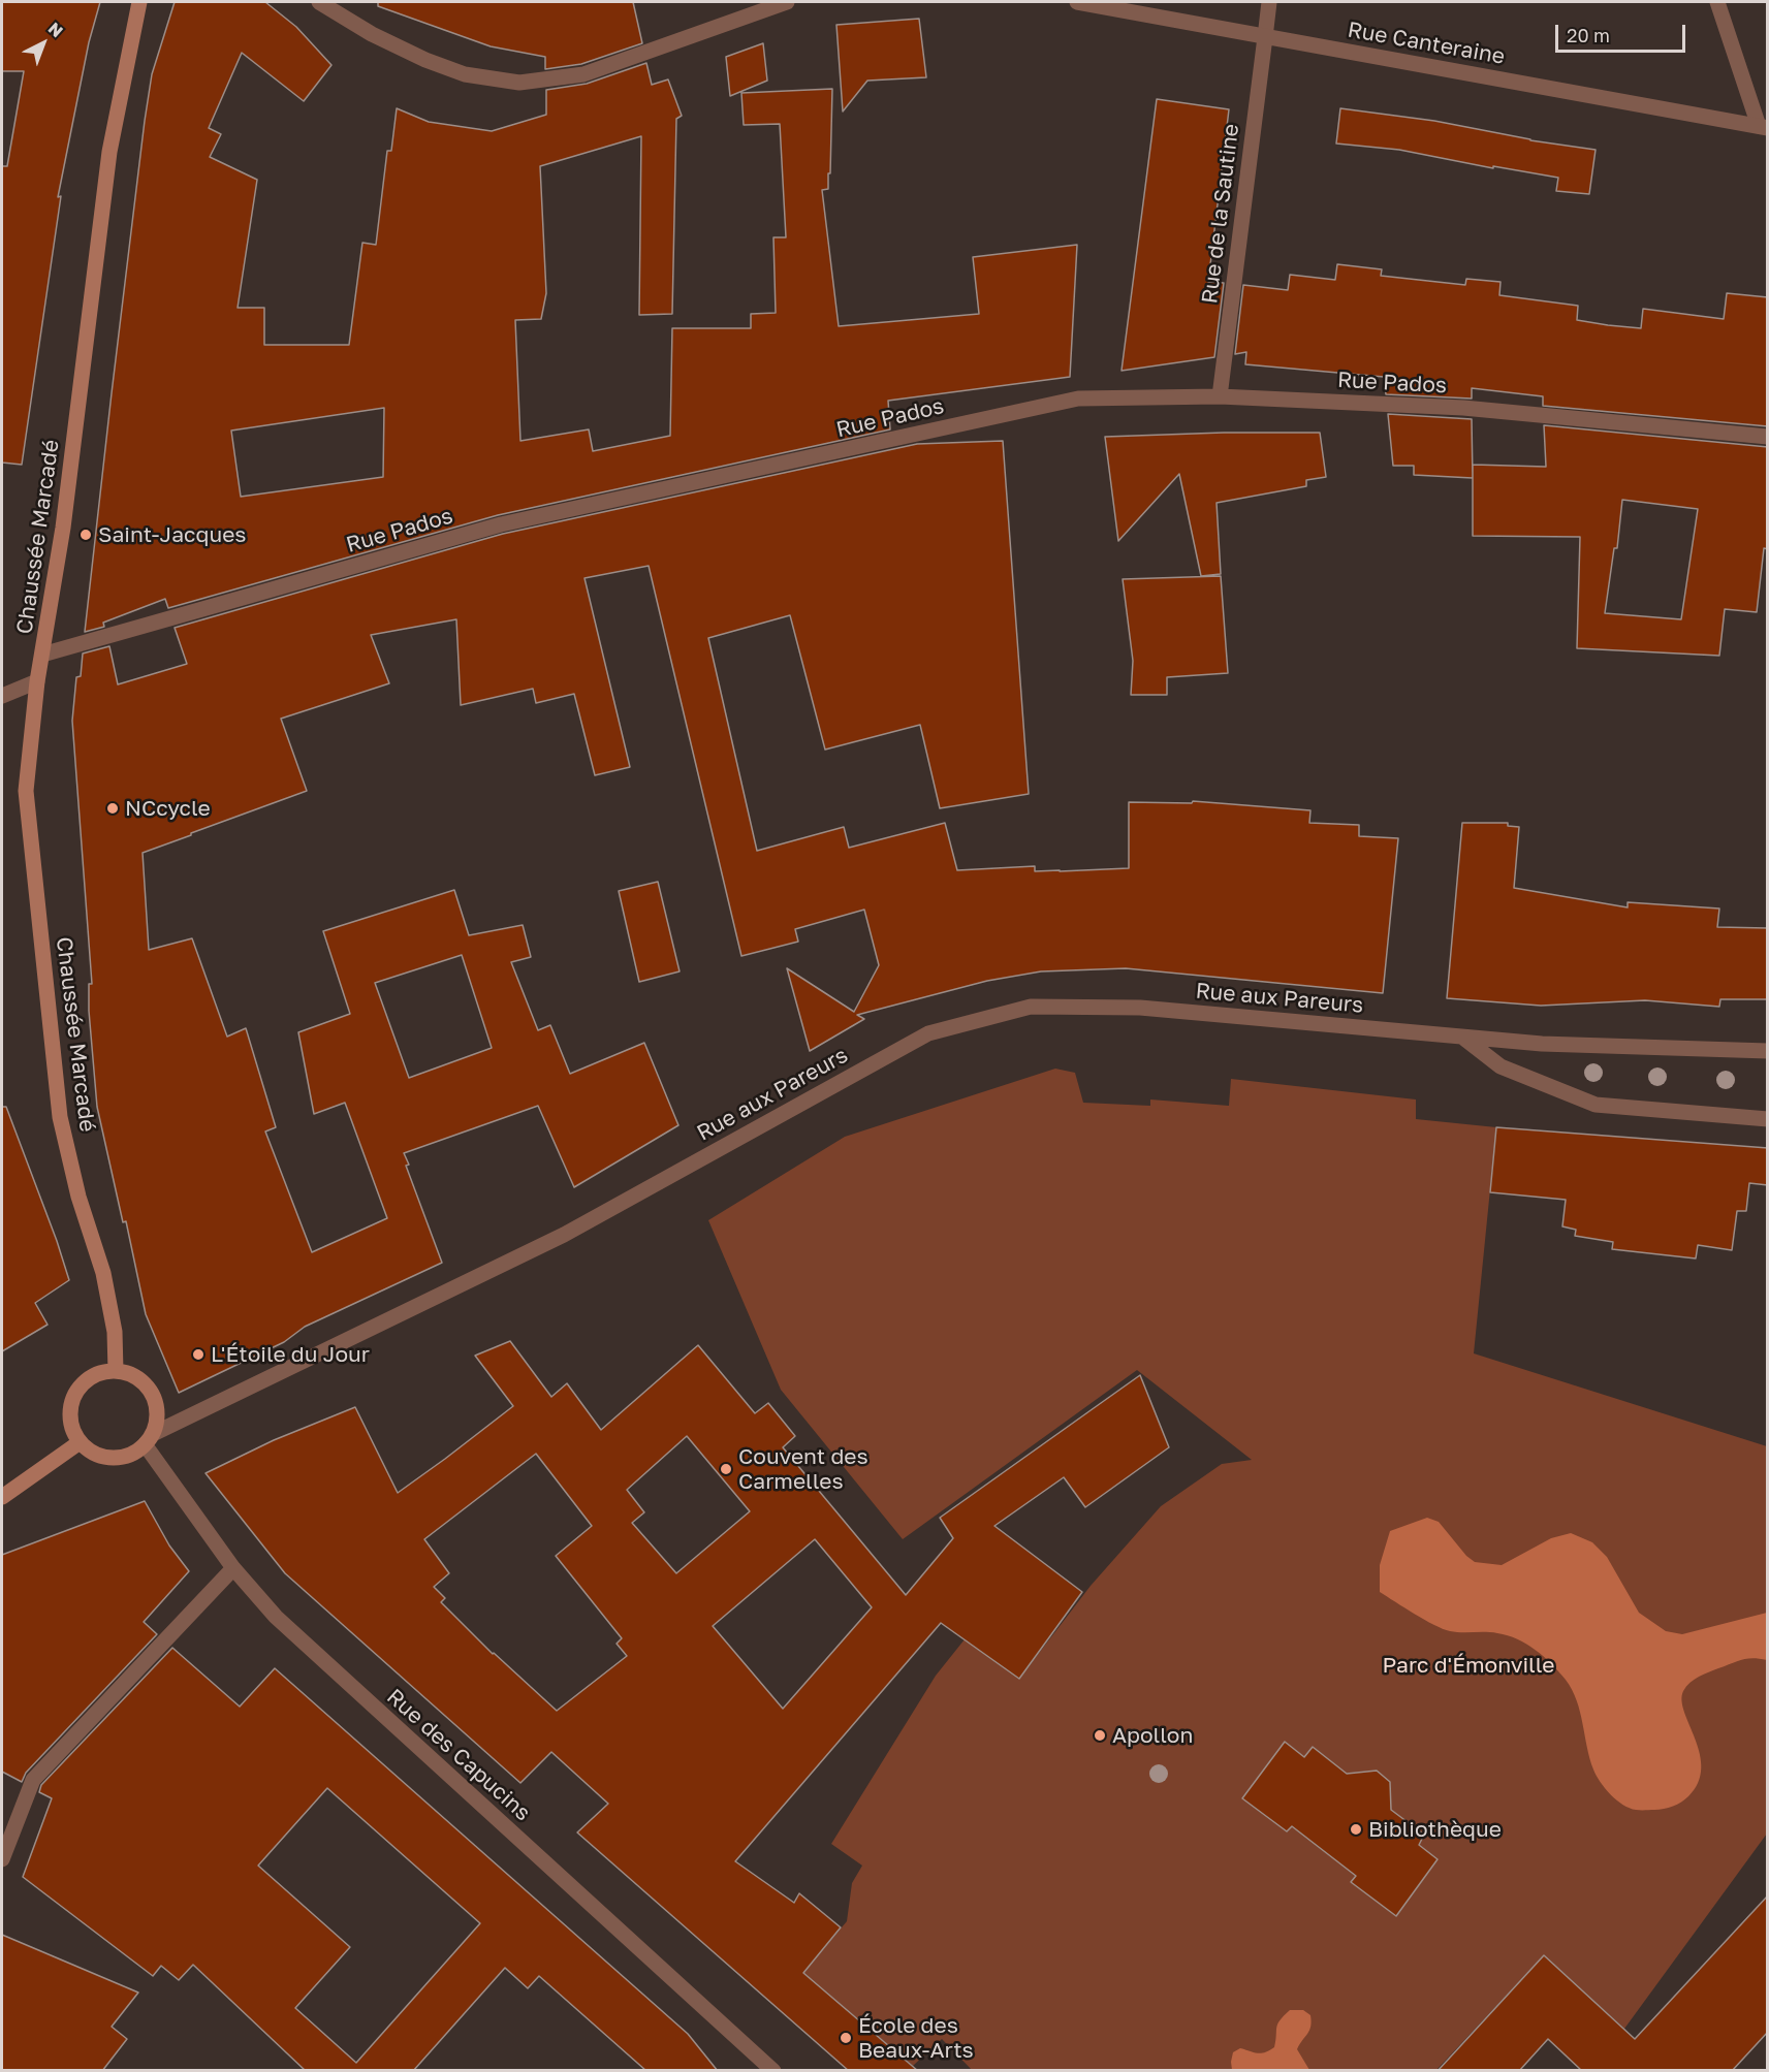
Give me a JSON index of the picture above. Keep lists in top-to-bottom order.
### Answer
{
  "streets": {
    "street": [
      "Rue Canteraine",
      "Rue de la Sautine",
      "Rue Pados",
      "Chaussée Marcadé",
      "Rue aux Pareurs",
      "Rue des Capucins"
    ]
  },
  "crossings": [
    ["Rue Canteraine", "Rue de la Sautine"],
    ["Rue de la Sautine", "Rue Pados"],
    ["Rue Pados", "Chaussée Marcadé"],
    ["Chaussée Marcadé", "Rue aux Pareurs"],
    ["Chaussée Marcadé", "Rue des Capucins"],
    ["Rue aux Pareurs", "Rue des Capucins"]
  ],
  "parks": ["Parc d'Émonville"],
  "places": [
    "Saint-Jacques",
    "NCcycle",
    "L'Étoile du Jour",
    "Couvent des Carmelles",
    "Apollon",
    "Bibliothèque",
    "École des Beaux-Arts"
  ],
  "scale_bar": "20 m",
  "north": "top right"
}
